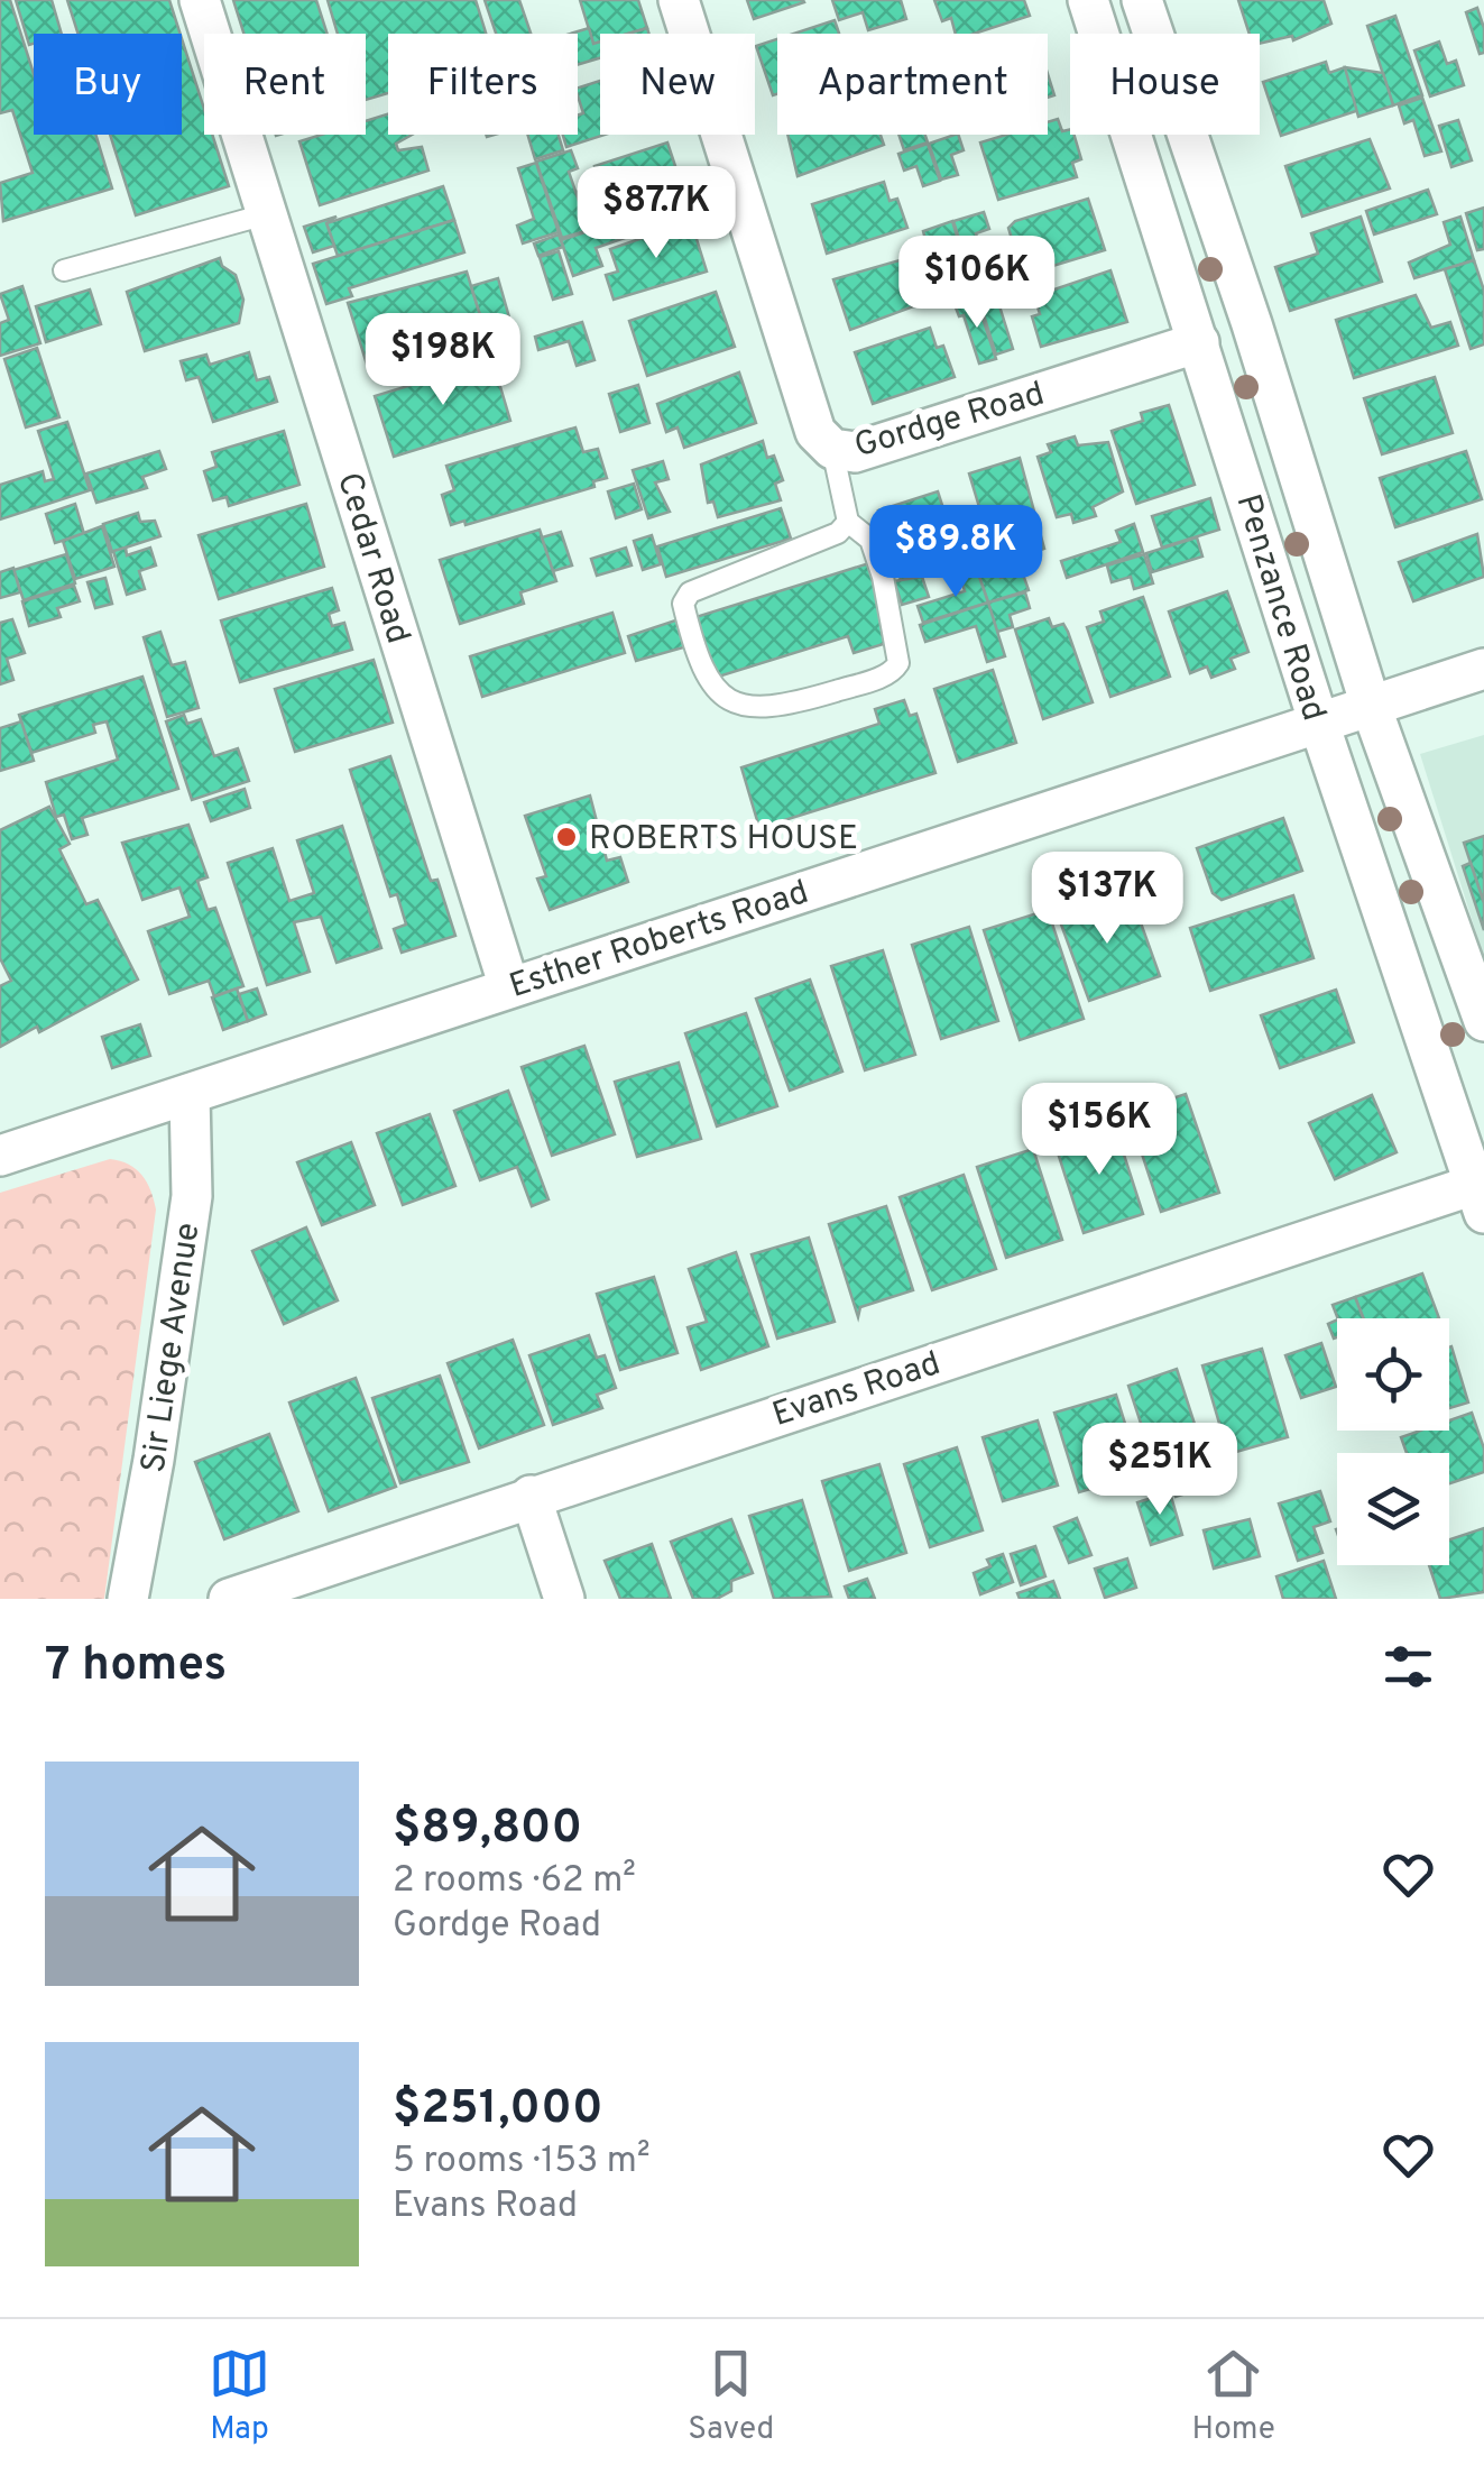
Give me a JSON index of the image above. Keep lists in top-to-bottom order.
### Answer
{
  "streets": {
    "street": [
      "Gordge Road",
      "Cedar Road",
      "Penzance Road",
      "Esther Roberts Road",
      "Sir Liege Avenue",
      "Evans Road"
    ]
  },
  "crossings": [
    ["Gordge Road", "Penzance Road"],
    ["Cedar Road", "Esther Roberts Road"],
    ["Penzance Road", "Esther Roberts Road"],
    ["Penzance Road", "Evans Road"],
    ["Esther Roberts Road", "Sir Liege Avenue"]
  ],
  "places": ["ROBERTS HOUSE"],
  "page": {
    "chip": [
      "Buy",
      "Rent",
      "Filters",
      "New",
      "Apartment",
      "House"
    ],
    "price": [
      "$87.7K",
      "$106K",
      "$198K",
      "$89.8K",
      "$137K",
      "$156K",
      "$251K"
    ],
    "heading": "7 homes",
    "list": [
      {
        "name": "$89,800",
        "note": "2 rooms · 62 m² · Gordge Road"
      },
      {
        "name": "$251,000",
        "note": "5 rooms · 153 m² · Evans Road"
      }
    ],
    "tabs": ["Map", "Saved", "Home"]
  }
}
